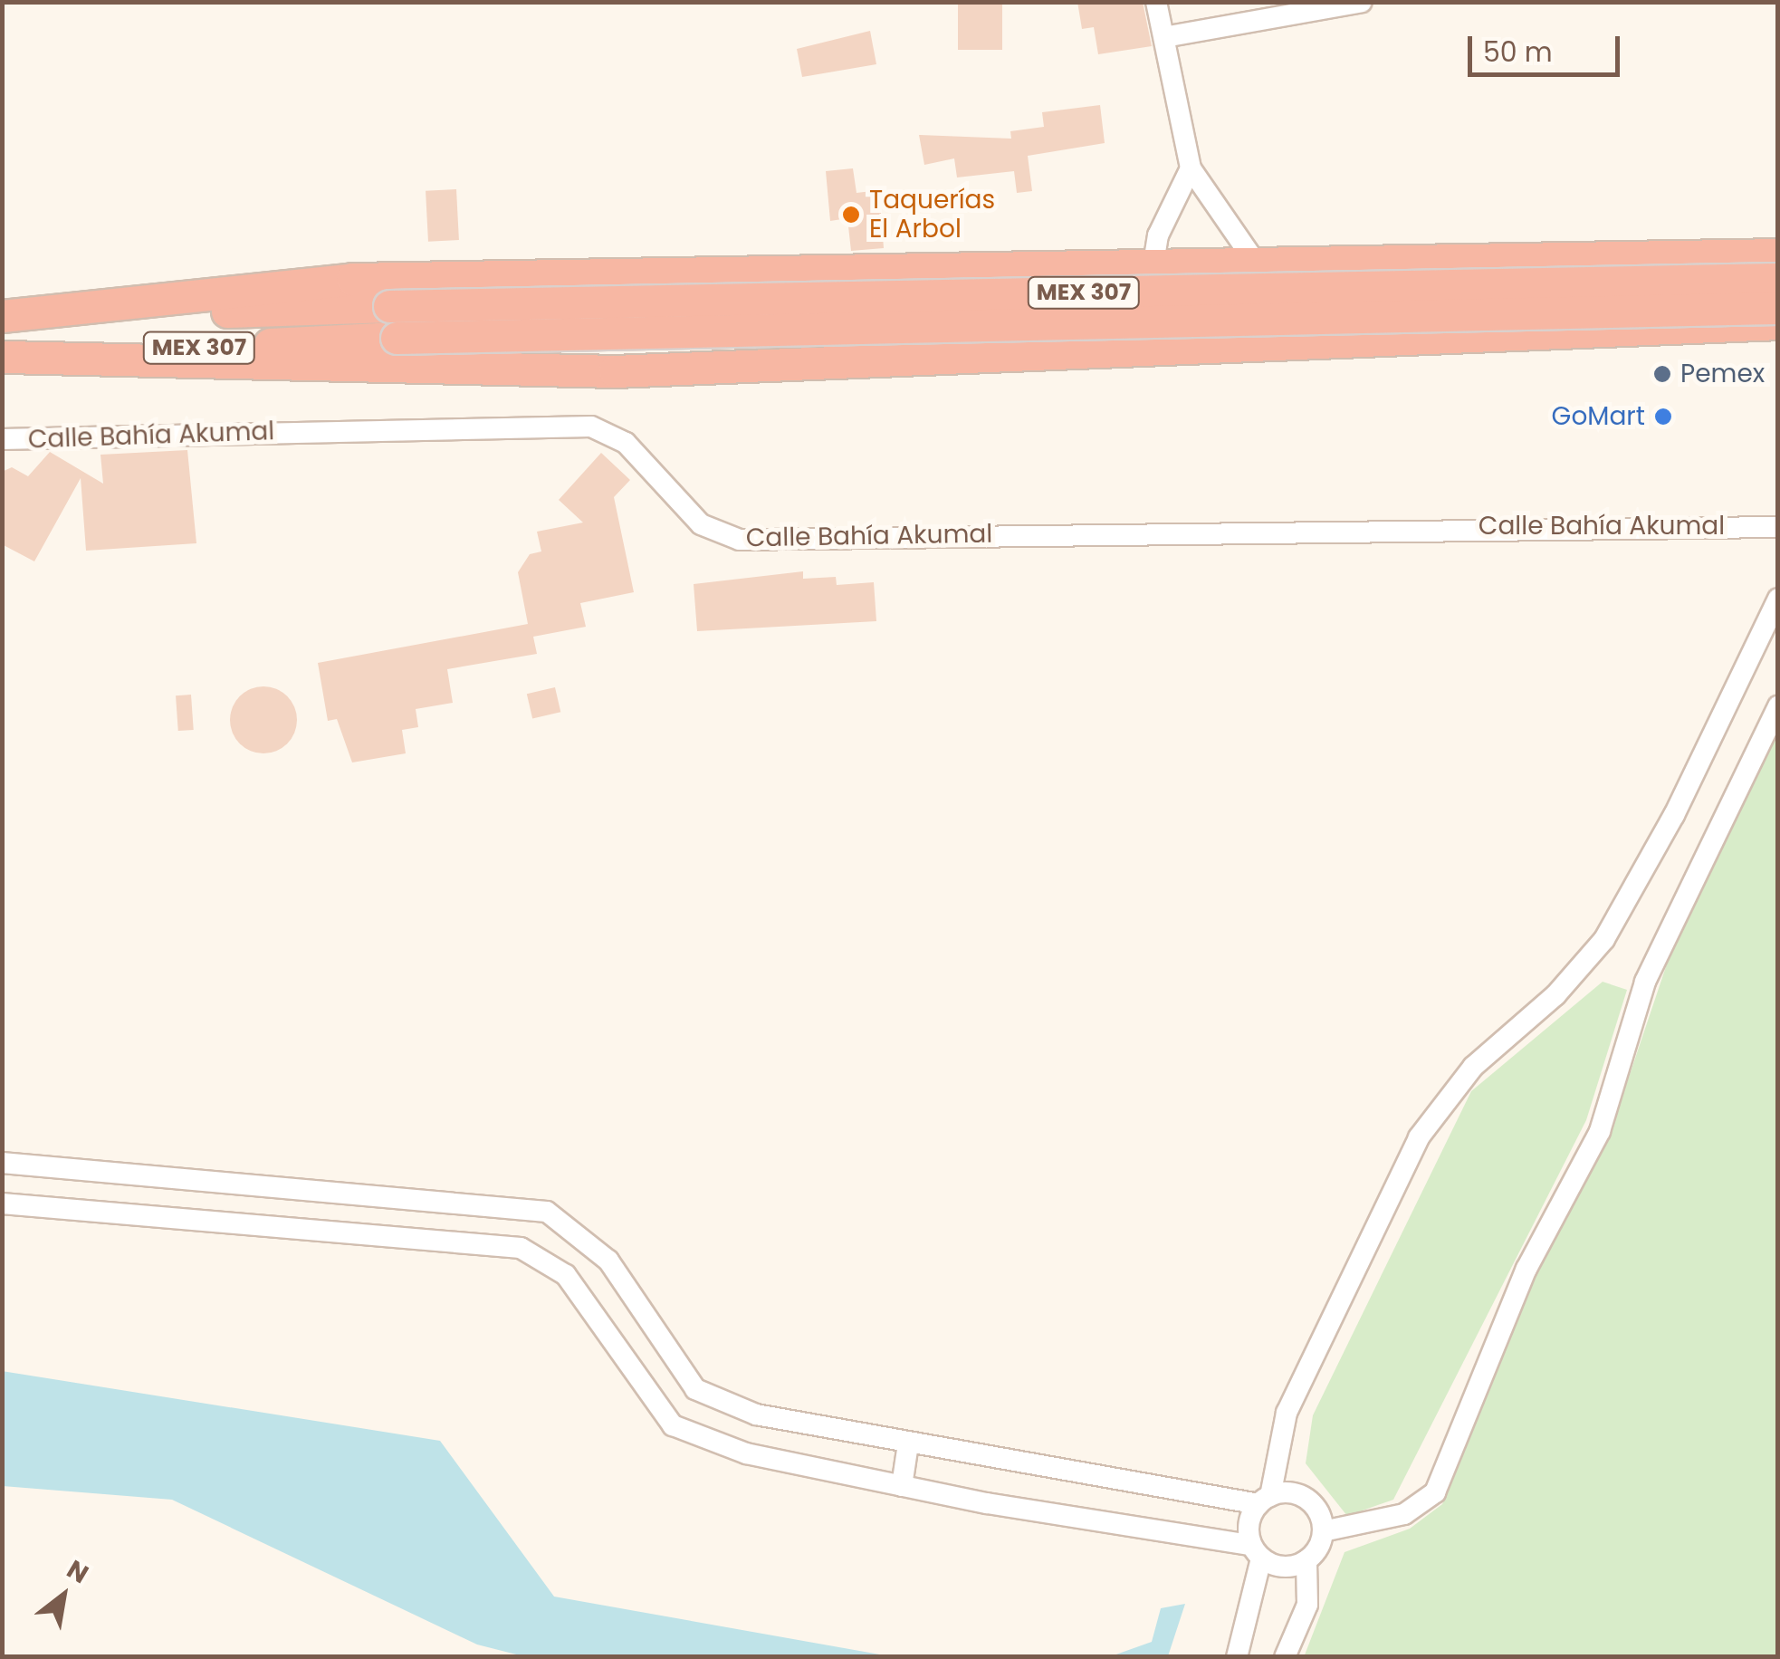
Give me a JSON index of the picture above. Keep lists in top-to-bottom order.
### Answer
{
  "streets": {
    "highway": ["MEX 307"],
    "street": ["Calle Bahía Akumal"]
  },
  "places": ["Taquerías El Arbol", "Pemex", "GoMart"],
  "scale_bar": "50 m",
  "north": "top right"
}
